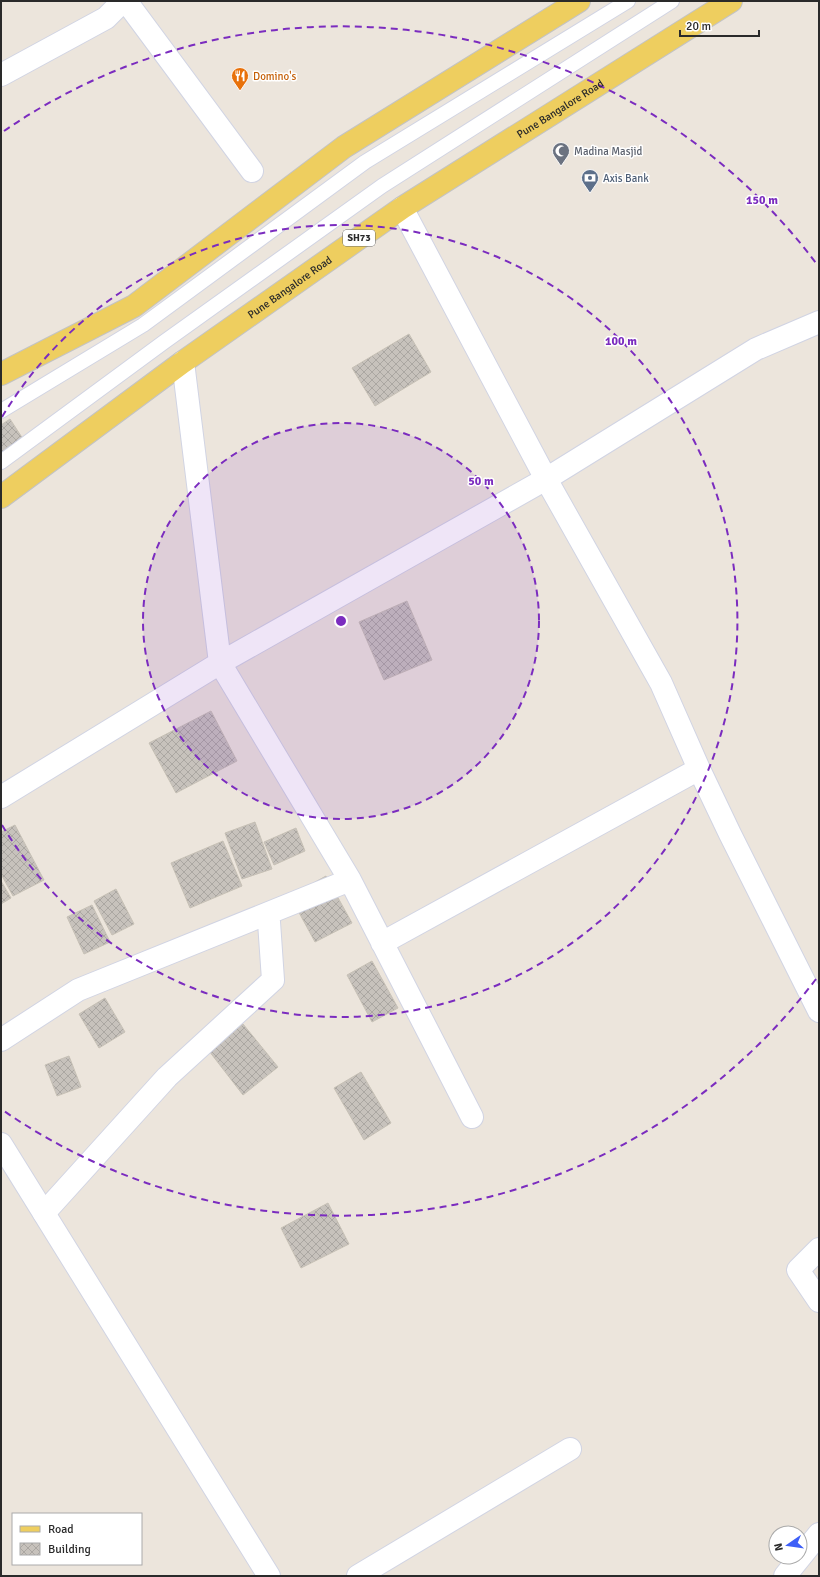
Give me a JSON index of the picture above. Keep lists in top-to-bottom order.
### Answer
{
  "streets": {
    "main road": ["Pune Bangalore Road", "SH73"]
  },
  "places": {
    "restaurant": ["Domino's"],
    "mosque": ["Madina Masjid"],
    "bank": ["Axis Bank"]
  },
  "legend": ["Road", "Building"],
  "scale_bar": "20 m",
  "north": "left",
  "rings": ["150 m", "100 m", "50 m"]
}
